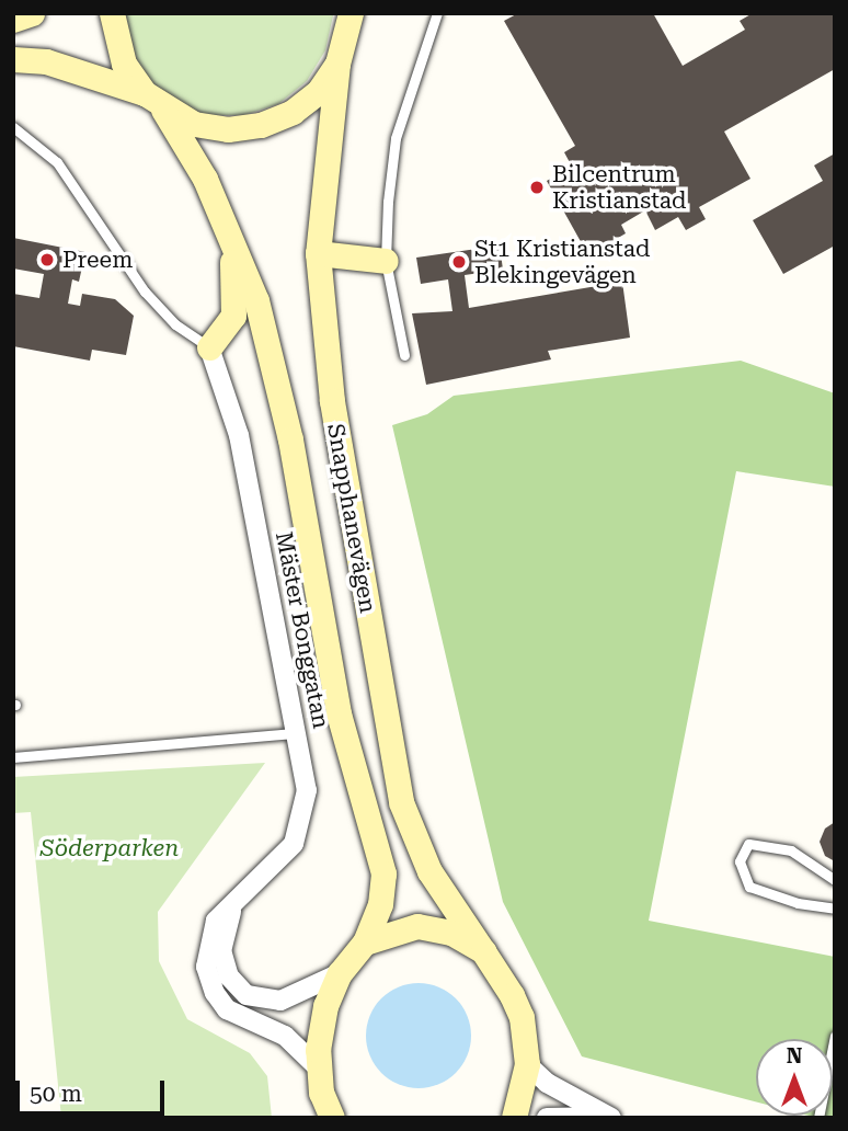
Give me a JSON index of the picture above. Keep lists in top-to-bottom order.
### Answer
{
  "streets": {
    "main road": ["Snapphanevägen"],
    "street": ["Mäster Bonggatan"]
  },
  "parks": ["Söderparken"],
  "places": ["Bilcentrum Kristianstad", "Preem", "St1 Kristianstad Blekingevägen"],
  "scale_bar": "50 m",
  "north": "top"
}
